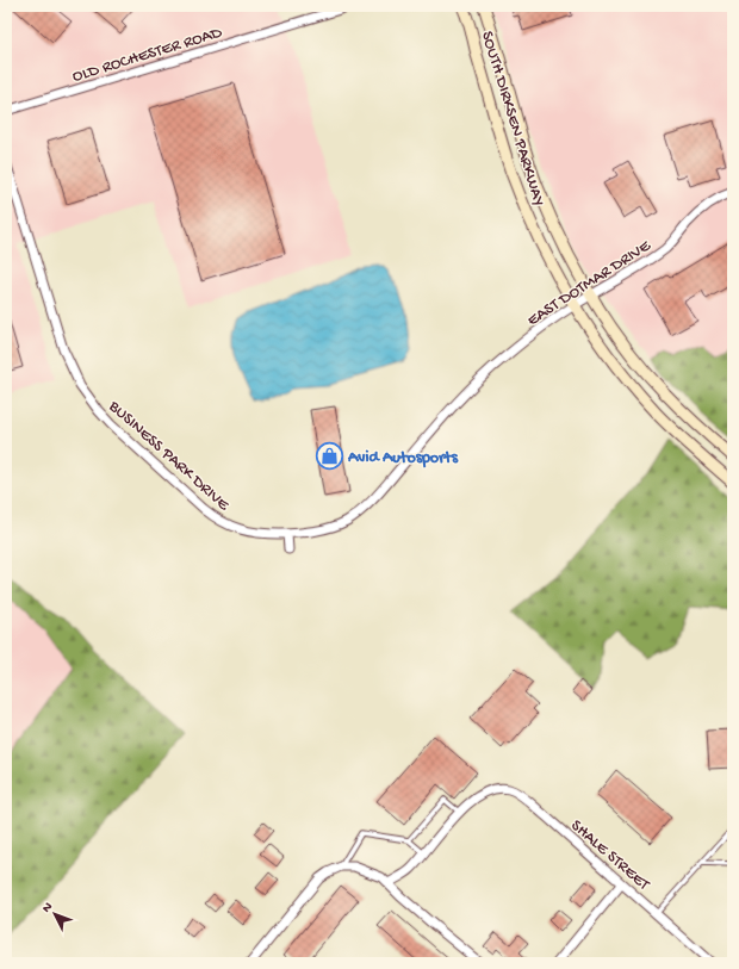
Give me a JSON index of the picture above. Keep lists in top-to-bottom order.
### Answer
{
  "streets": {
    "main road": ["SOUTH DIRKSEN PARKWAY"],
    "street": [
      "OLD ROCHESTER ROAD",
      "EAST DOTMAR DRIVE",
      "BUSINESS PARK DRIVE",
      "SHALE STREET"
    ]
  },
  "crossings": [
    ["SOUTH DIRKSEN PARKWAY", "EAST DOTMAR DRIVE"],
    ["EAST DOTMAR DRIVE", "BUSINESS PARK DRIVE"]
  ],
  "places": {
    "shop": ["Avid Autosports"]
  },
  "north": "top left"
}
